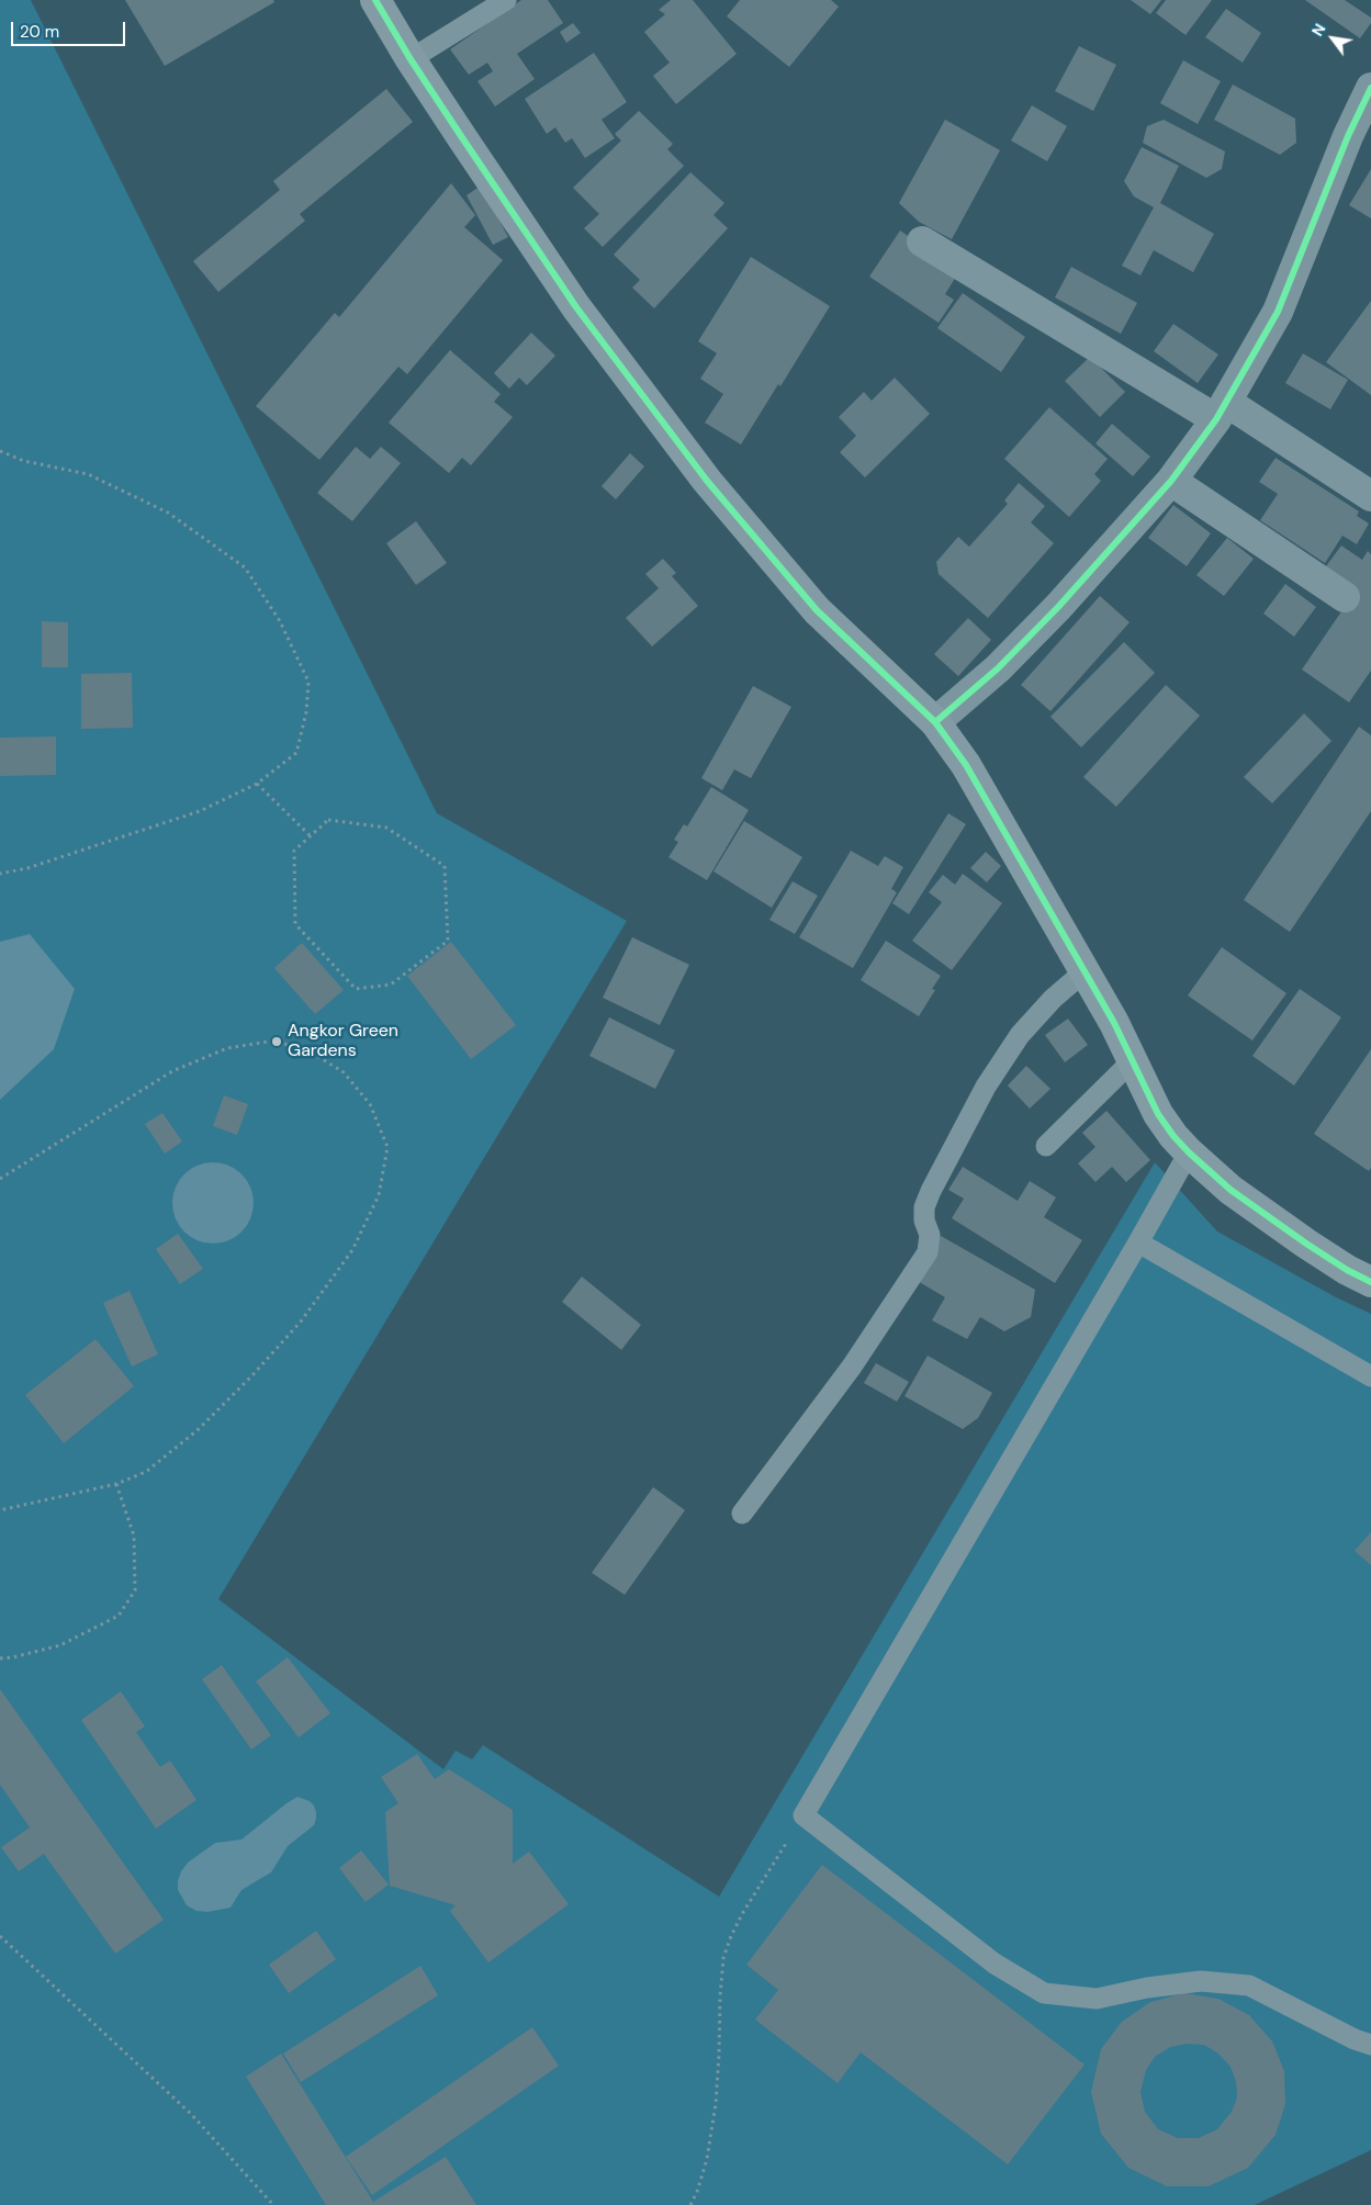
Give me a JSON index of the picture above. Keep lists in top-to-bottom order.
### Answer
{
  "places": ["Angkor Green Gardens"],
  "scale_bar": "20 m",
  "north": "top left"
}
